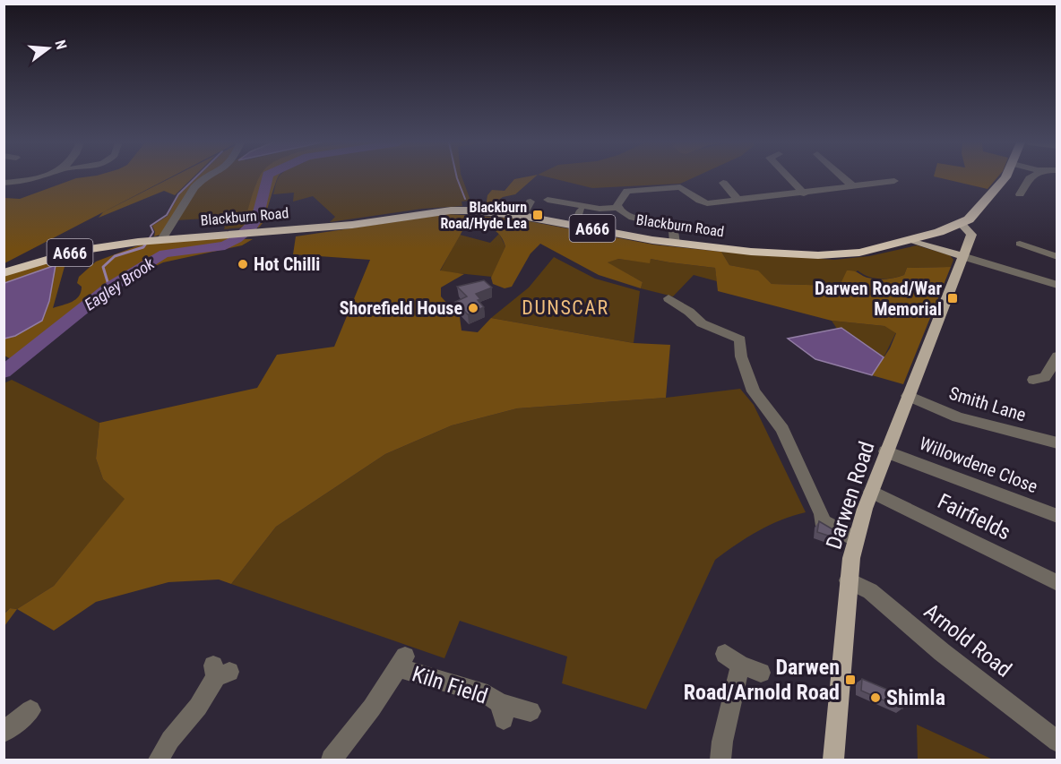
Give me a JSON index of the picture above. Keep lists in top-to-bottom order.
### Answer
{
  "streets": {
    "highway": ["Blackburn Road", "A666"],
    "main road": ["Darwen Road"],
    "street": [
      "Smith Lane",
      "Willowdene Close",
      "Fairfields",
      "Arnold Road",
      "Kiln Field"
    ]
  },
  "crossings": [
    ["Blackburn Road", "Darwen Road"],
    ["Smith Lane", "Darwen Road"],
    ["Willowdene Close", "Darwen Road"],
    ["Darwen Road", "Fairfields"],
    ["Darwen Road", "Arnold Road"]
  ],
  "districts": ["DUNSCAR"],
  "water": ["Eagley Brook"],
  "places": {
    "transit": ["Blackburn Road/Hyde Lea", "Darwen Road/War Memorial", "Darwen Road/Arnold Road"],
    "other": ["Hot Chilli", "Shorefield House", "Shimla"]
  },
  "north": "right"
}
